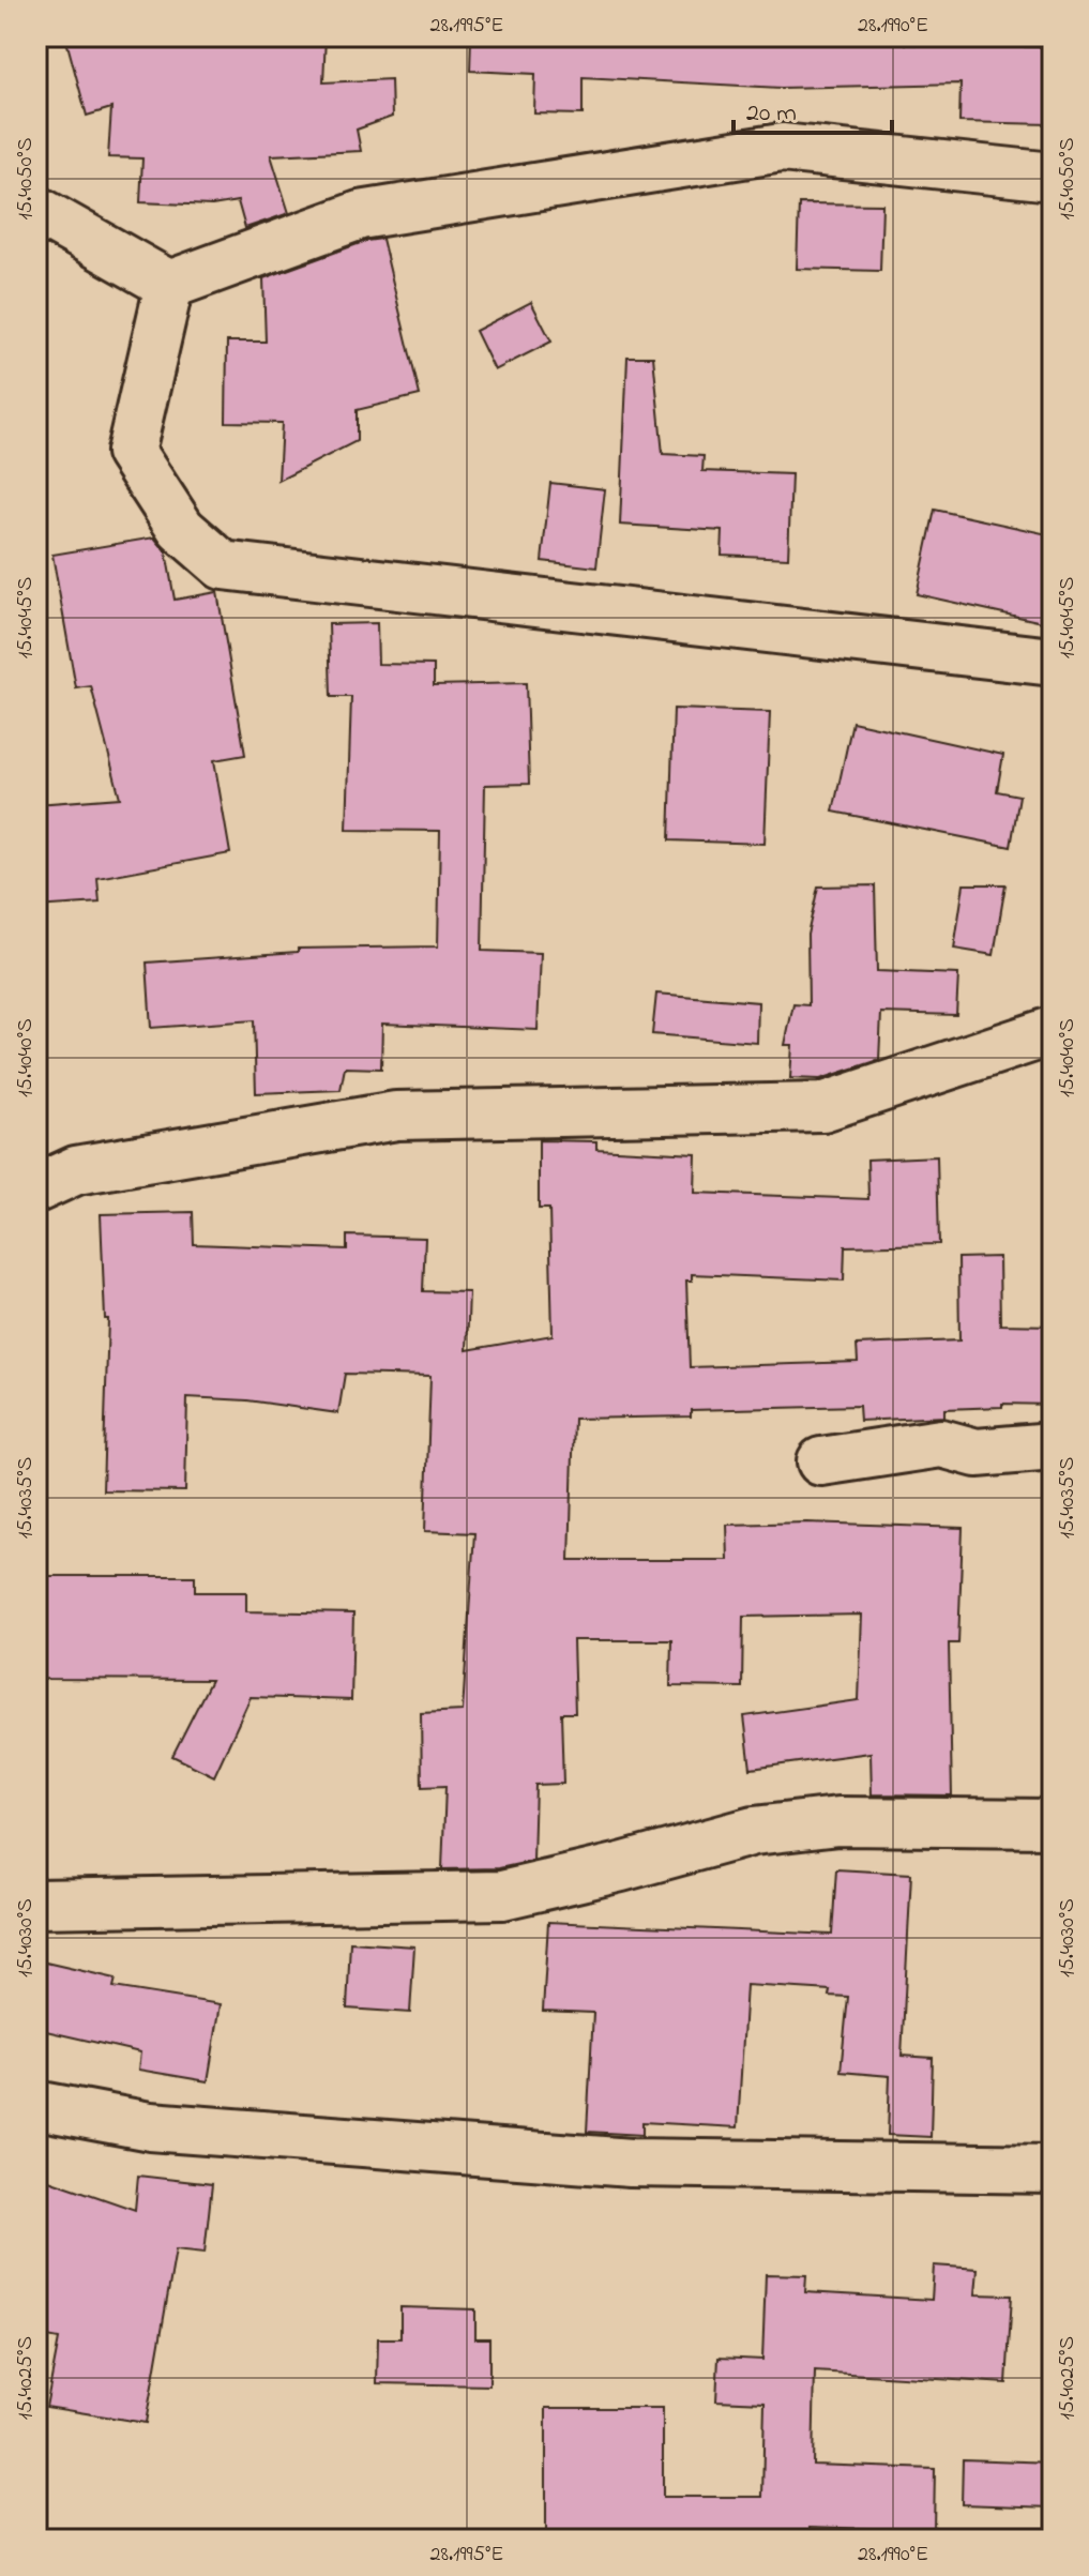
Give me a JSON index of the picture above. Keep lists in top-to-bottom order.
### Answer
{
  "scale_bar": "20 m",
  "coordinates": [
    "28.1995°E",
    "28.1990°E",
    "15.4050°S",
    "15.4045°S",
    "15.4040°S",
    "15.4035°S",
    "15.4030°S",
    "15.4025°S"
  ]
}
